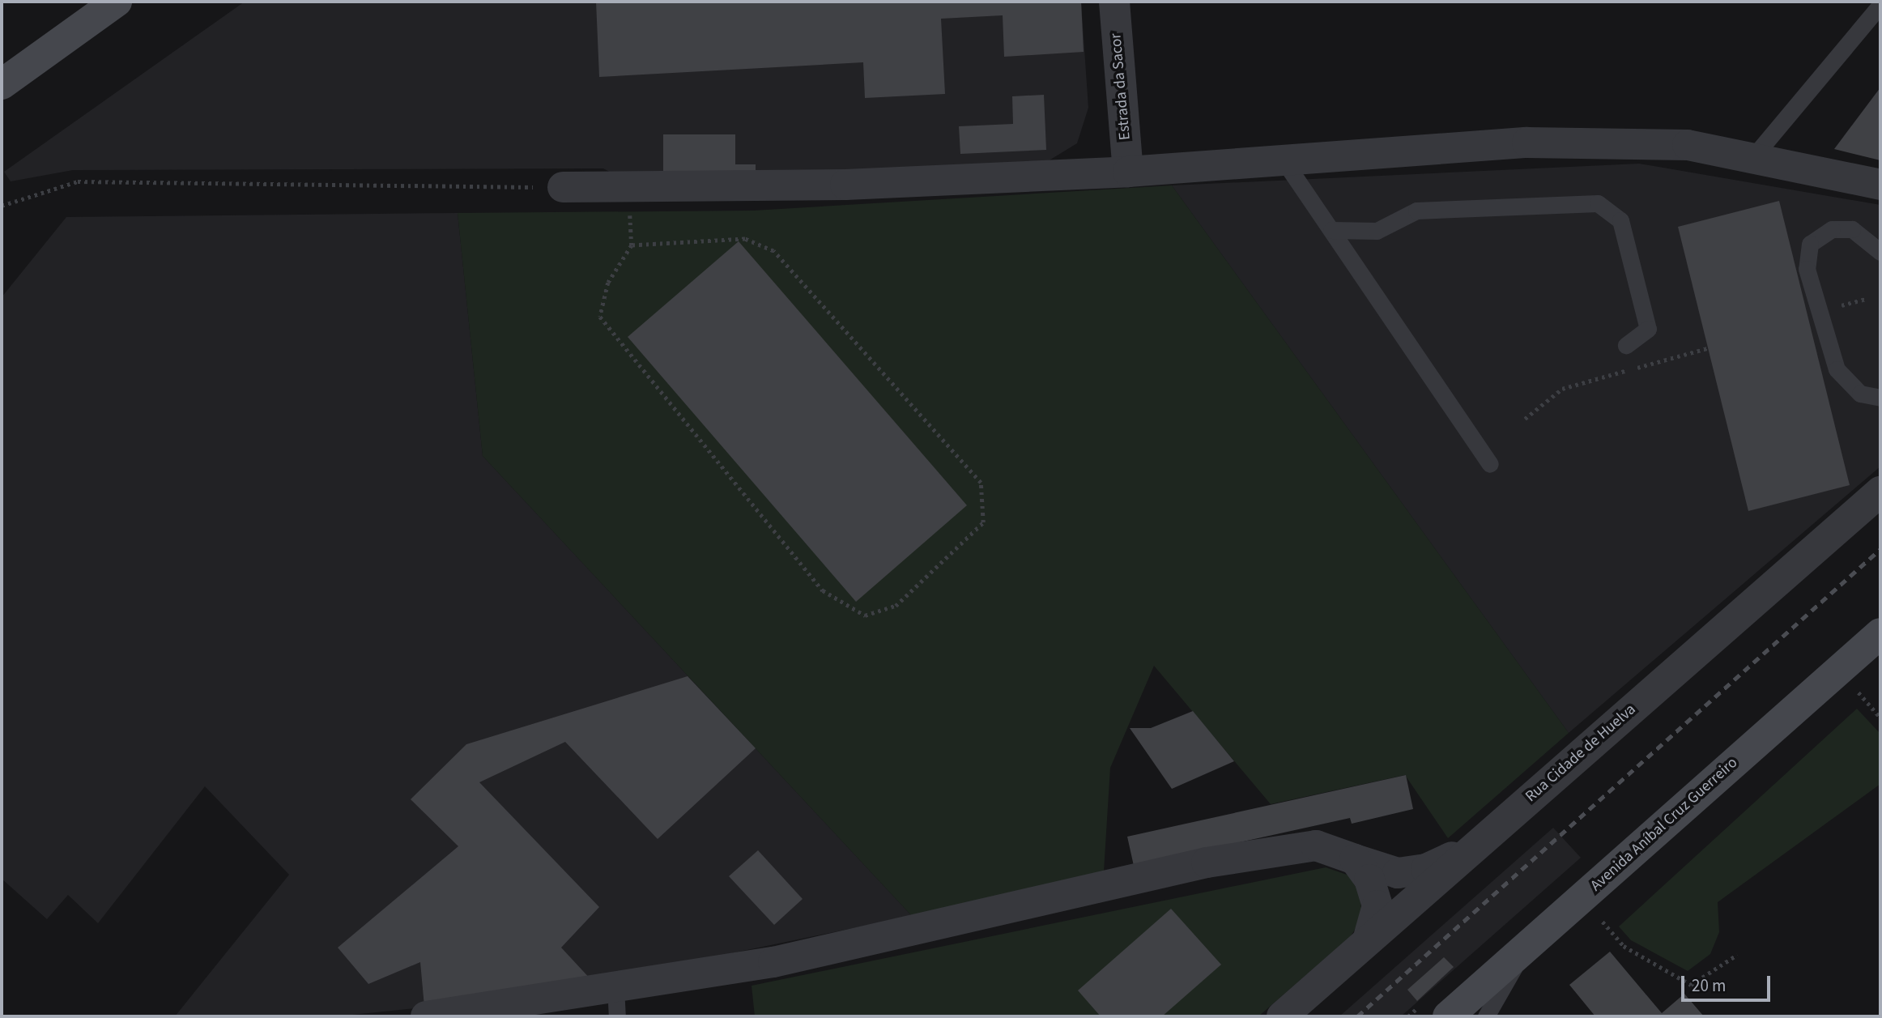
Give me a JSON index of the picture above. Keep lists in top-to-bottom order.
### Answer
{
  "streets": {
    "street": ["Estrada da Sacor", "Rua Cidade de Huelva", "Avenida Aníbal Cruz Guerreiro"]
  },
  "scale_bar": "20 m"
}
